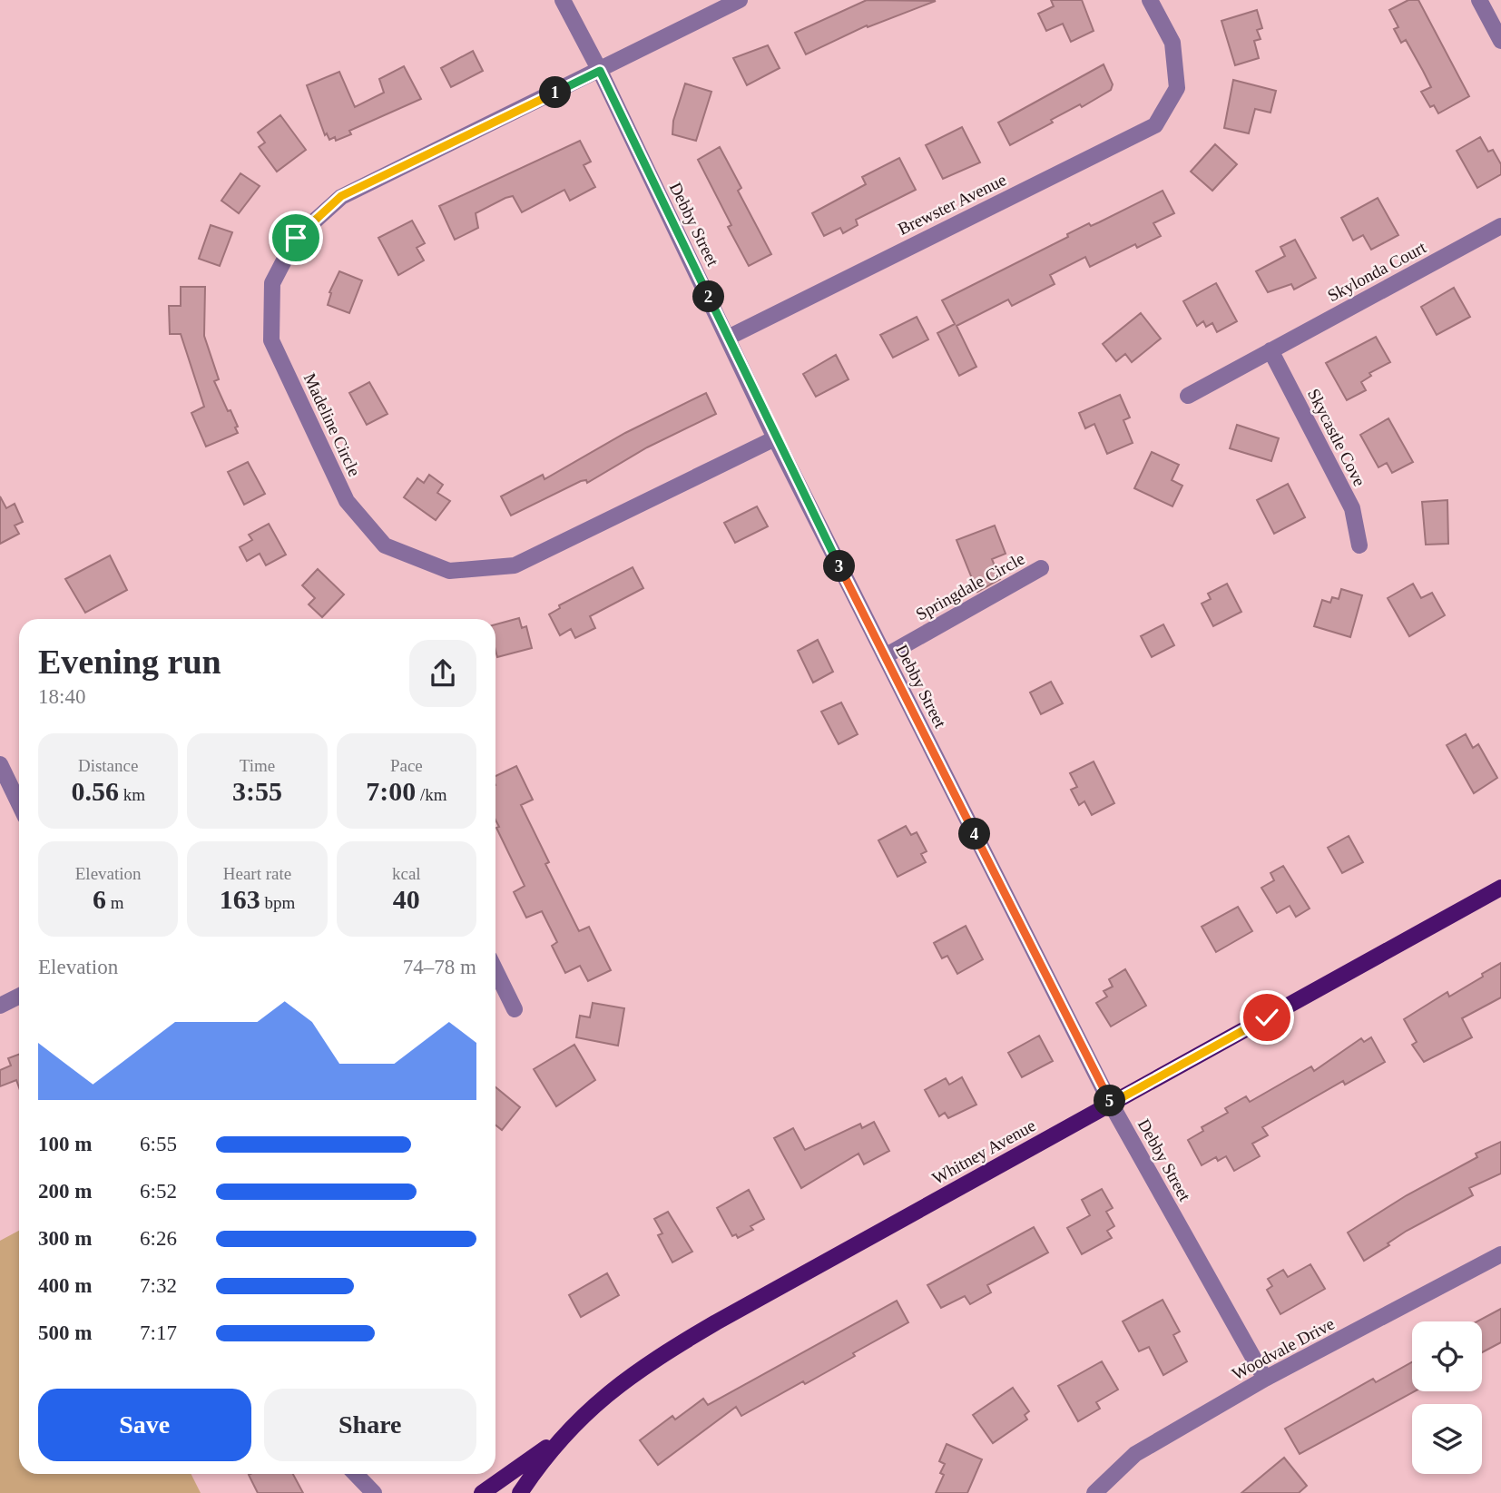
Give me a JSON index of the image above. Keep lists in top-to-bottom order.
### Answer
{
  "streets": {
    "main road": ["Whitney Avenue"],
    "street": [
      "Brewster Avenue",
      "Debby Street",
      "Skylonda Court",
      "Madeline Circle",
      "Skycastle Cove",
      "Springdale Circle",
      "Woodvale Drive"
    ]
  },
  "crossings": [
    ["Brewster Avenue", "Debby Street"],
    ["Debby Street", "Madeline Circle"],
    ["Debby Street", "Springdale Circle"],
    ["Debby Street", "Whitney Avenue"],
    ["Debby Street", "Woodvale Drive"],
    ["Skylonda Court", "Skycastle Cove"]
  ],
  "page": {
    "pins": [
      "1",
      "2",
      "3",
      "4",
      "5"
    ],
    "heading": ["Evening run", "18:40"],
    "stats": [
      ["Distance", "0.56 km"],
      ["Time", "3:55"],
      ["Pace", "7:00 /km"],
      ["Elevation", "6 m"],
      ["Heart rate", "163 bpm"],
      ["kcal", "40"]
    ],
    "chart": ["Elevation", "74–78 m"],
    "list": [
      {
        "name": "100 m",
        "note": "6:55"
      },
      {
        "name": "200 m",
        "note": "6:52"
      },
      {
        "name": "300 m",
        "note": "6:26"
      },
      {
        "name": "400 m",
        "note": "7:32"
      },
      {
        "name": "500 m",
        "note": "7:17"
      }
    ],
    "buttons": ["Save", "Share"]
  }
}
